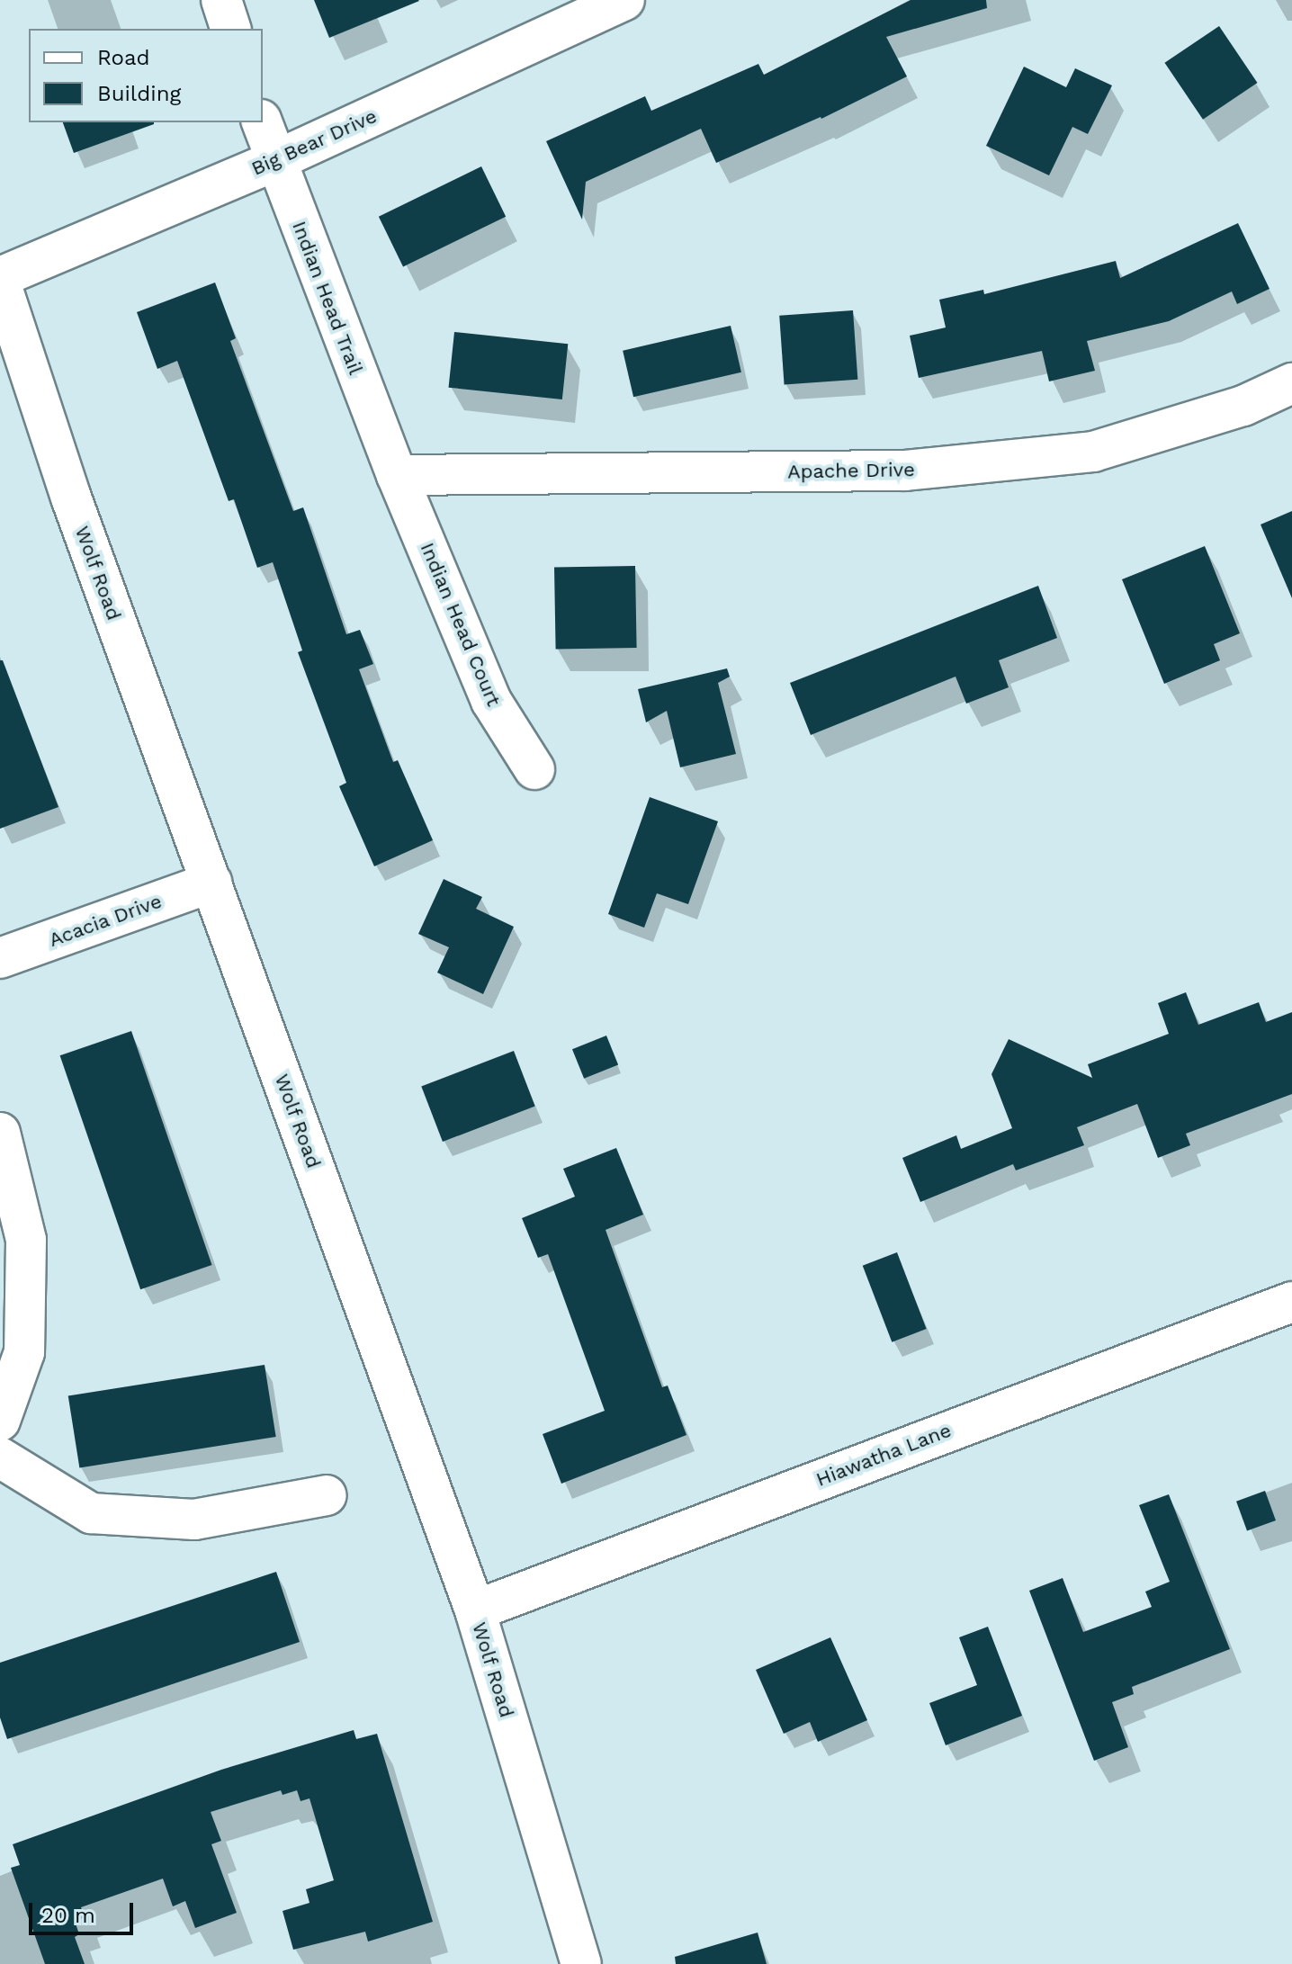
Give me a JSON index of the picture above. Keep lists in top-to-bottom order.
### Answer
{
  "streets": {
    "street": [
      "Big Bear Drive",
      "Indian Head Trail",
      "Apache Drive",
      "Wolf Road",
      "Indian Head Court",
      "Acacia Drive",
      "Hiawatha Lane"
    ]
  },
  "crossings": [
    ["Big Bear Drive", "Indian Head Trail"],
    ["Big Bear Drive", "Wolf Road"],
    ["Indian Head Trail", "Apache Drive"],
    ["Indian Head Trail", "Indian Head Court"],
    ["Apache Drive", "Indian Head Court"],
    ["Wolf Road", "Acacia Drive"],
    ["Wolf Road", "Hiawatha Lane"]
  ],
  "legend": ["Road", "Building"],
  "scale_bar": "20 m"
}
